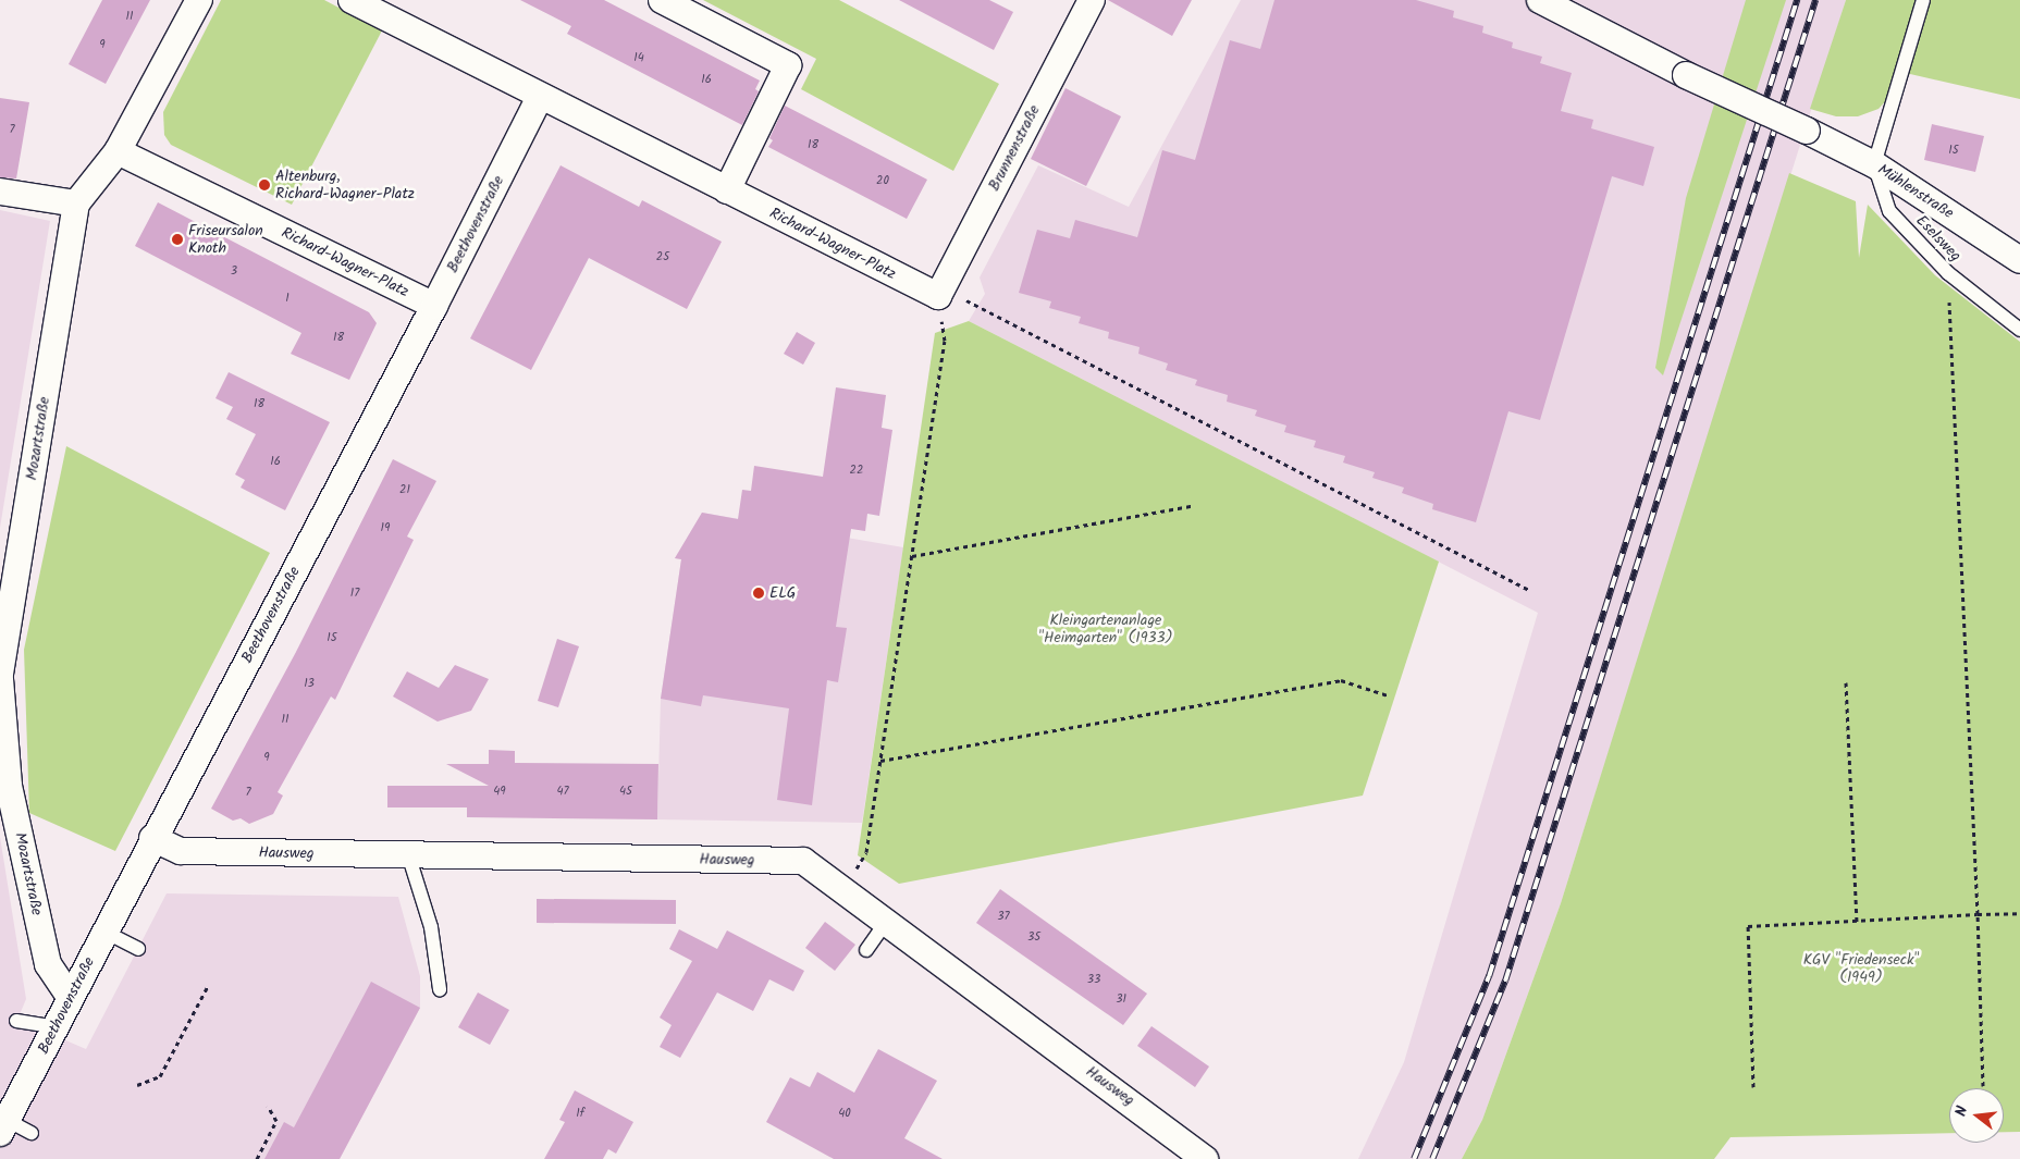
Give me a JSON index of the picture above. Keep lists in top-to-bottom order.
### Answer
{
  "streets": {
    "street": [
      "Brunnenstraße",
      "Mühlenstraße",
      "Beethovenstraße",
      "Richard-Wagner-Platz",
      "Mozartstraße",
      "Hausweg"
    ],
    "lane": ["Eselsweg"]
  },
  "crossings": [
    ["Brunnenstraße", "Richard-Wagner-Platz"],
    ["Mühlenstraße", "Eselsweg"],
    ["Beethovenstraße", "Richard-Wagner-Platz"],
    ["Beethovenstraße", "Mozartstraße"],
    ["Beethovenstraße", "Hausweg"],
    ["Richard-Wagner-Platz", "Mozartstraße"]
  ],
  "parks": ["Kleingartenanlage \"Heimgarten\" (1933)", "KGV \"Friedenseck\" (1949)"],
  "places": ["Altenburg, Richard-Wagner-Platz", "Friseursalon Knoth", "ELG"],
  "house_numbers": [
    "11",
    "9",
    "14",
    "16",
    "7",
    "18",
    "15",
    "20",
    "25",
    "3",
    "1",
    "18",
    "18",
    "16",
    "22",
    "21",
    "19",
    "17",
    "15",
    "13",
    "11",
    "9",
    "49",
    "47",
    "45",
    "7",
    "37",
    "35",
    "33",
    "31",
    "1f",
    "40"
  ],
  "north": "left"
}
